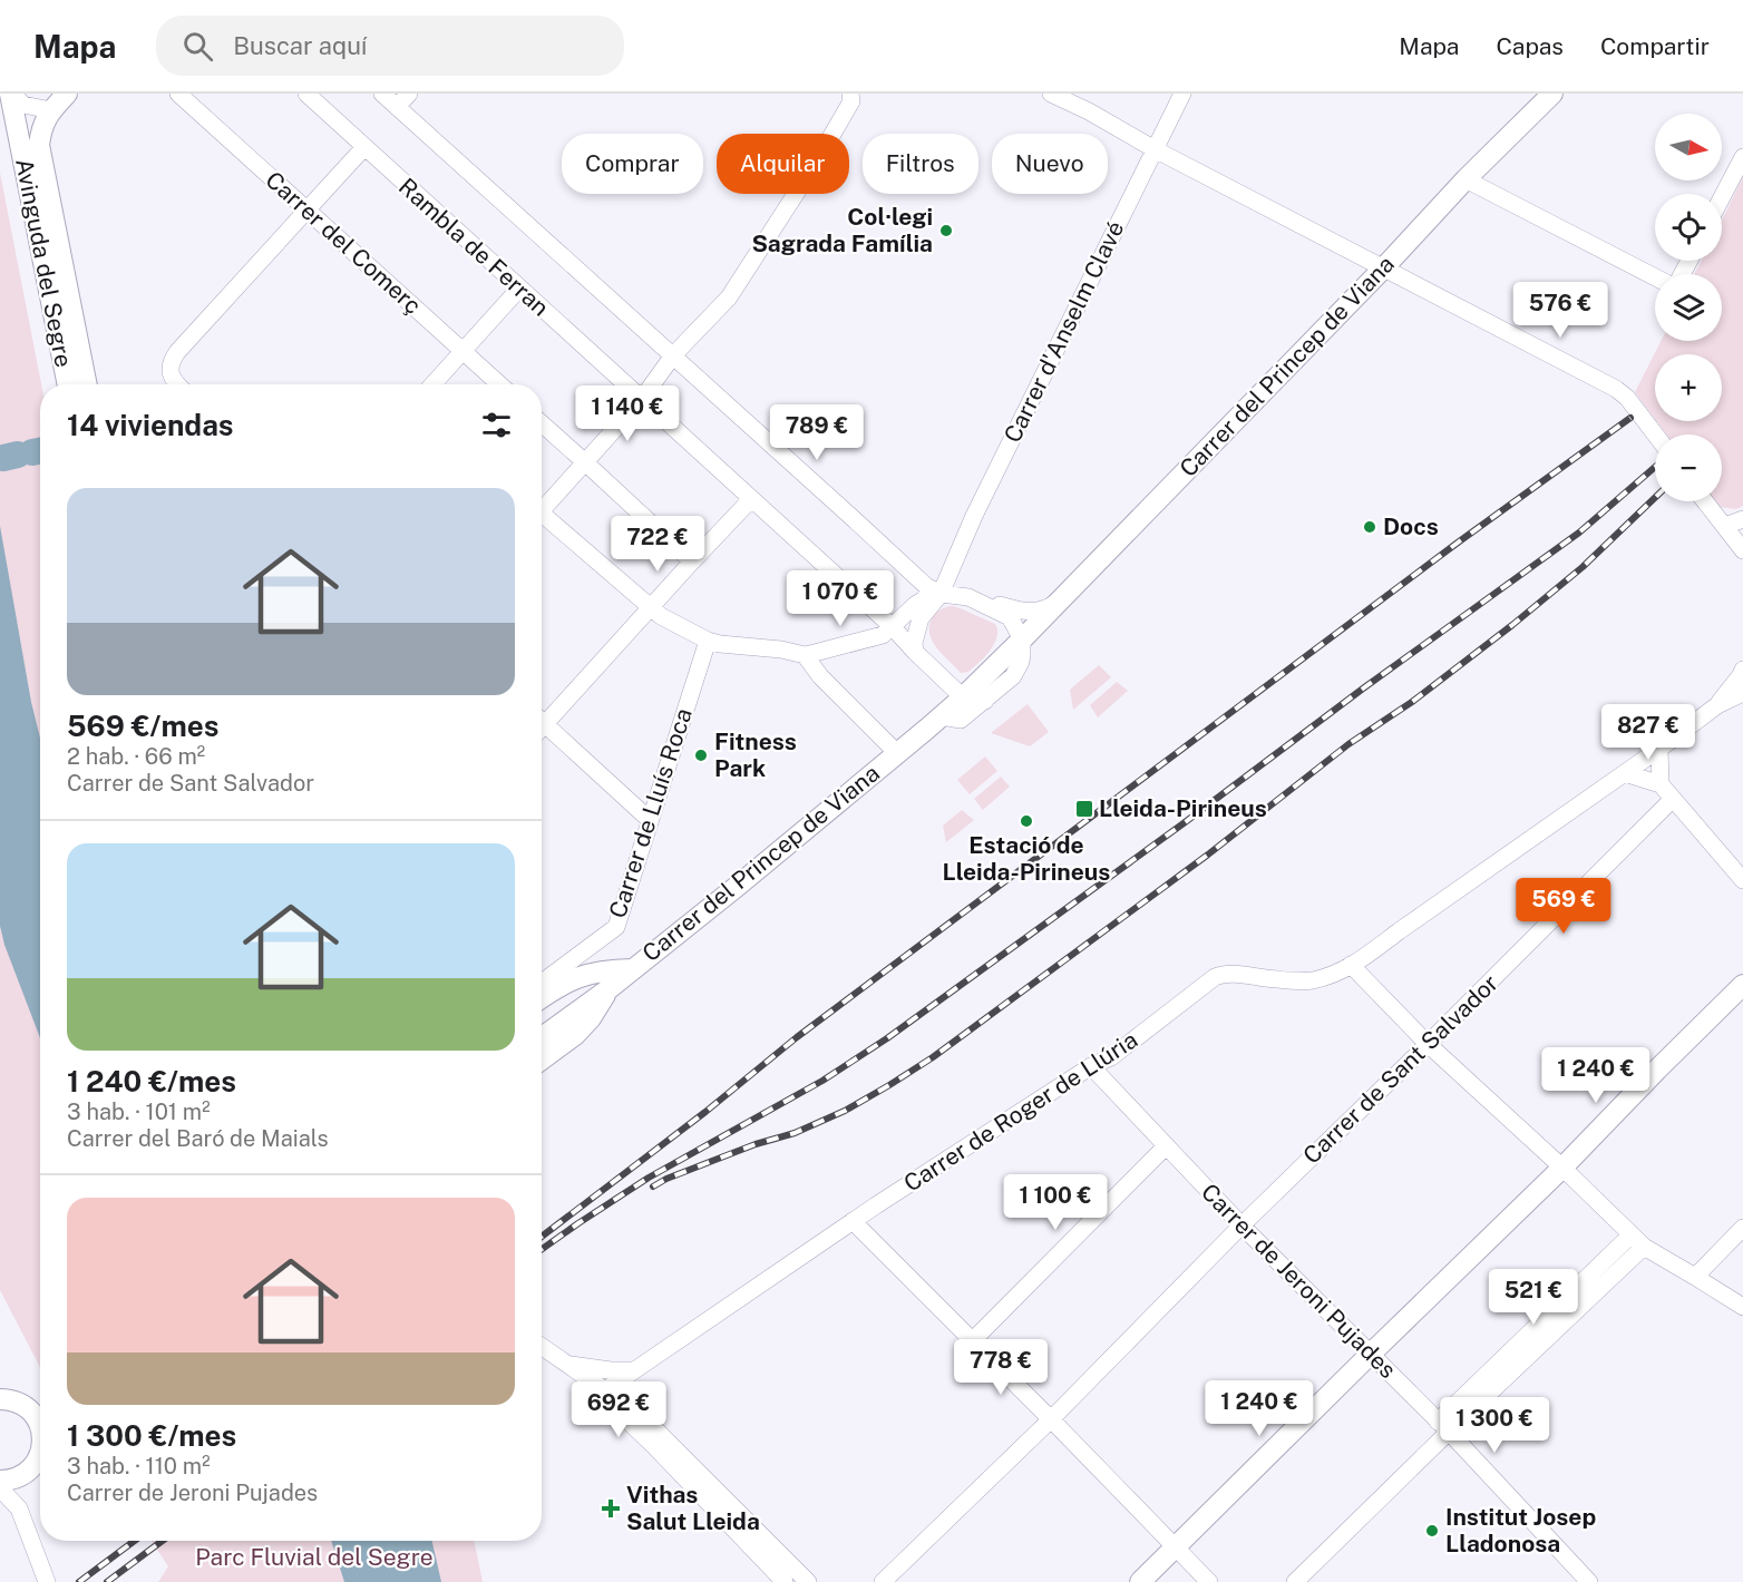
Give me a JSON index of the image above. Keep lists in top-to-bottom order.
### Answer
{
  "streets": {
    "main road": ["Avinguda del Segre", "Carrer del Princep de Viana"],
    "street": [
      "Carrer del Comerç",
      "Rambla de Ferran",
      "Carrer d'Anselm Clavé",
      "Carrer de Lluís Roca",
      "Carrer de Sant Salvador",
      "Carrer de Roger de Llúria",
      "Carrer de Jeroni Pujades"
    ]
  },
  "crossings": [
    ["Rambla de Ferran", "Carrer d'Anselm Clavé"],
    ["Rambla de Ferran", "Carrer del Princep de Viana"],
    ["Carrer d'Anselm Clavé", "Carrer del Princep de Viana"],
    ["Carrer de Sant Salvador", "Carrer de Jeroni Pujades"],
    ["Carrer de Roger de Llúria", "Carrer de Jeroni Pujades"]
  ],
  "parks": ["Parc Fluvial del Segre"],
  "places": {
    "other": [
      "Col·legi Sagrada Família",
      "Docs",
      "Fitness Park",
      "Estació de Lleida-Pirineus",
      "Institut Josep Lladonosa"
    ],
    "transit": ["Lleida-Pirineus"],
    "health": ["Vithas Salut Lleida"]
  },
  "north": "right",
  "page": {
    "header": "Mapa",
    "search": "Buscar aquí",
    "nav": ["Mapa", "Capas", "Compartir"],
    "map_buttons": ["+", "−"],
    "chip": [
      "Comprar",
      "Alquilar",
      "Filtros",
      "Nuevo"
    ],
    "price": [
      "576 €",
      "1 140 €",
      "789 €",
      "722 €",
      "1 070 €",
      "827 €",
      "569 €",
      "1 240 €",
      "1 100 €",
      "521 €",
      "778 €",
      "1 240 €",
      "692 €",
      "1 300 €"
    ],
    "heading": "14 viviendas",
    "list": [
      {
        "name": "569 €/mes",
        "note": "2 hab. · 66 m² · Carrer de Sant Salvador"
      },
      {
        "name": "1 240 €/mes",
        "note": "3 hab. · 101 m² · Carrer del Baró de Maials"
      },
      {
        "name": "1 300 €/mes",
        "note": "3 hab. · 110 m² · Carrer de Jeroni Pujades"
      }
    ]
  }
}
